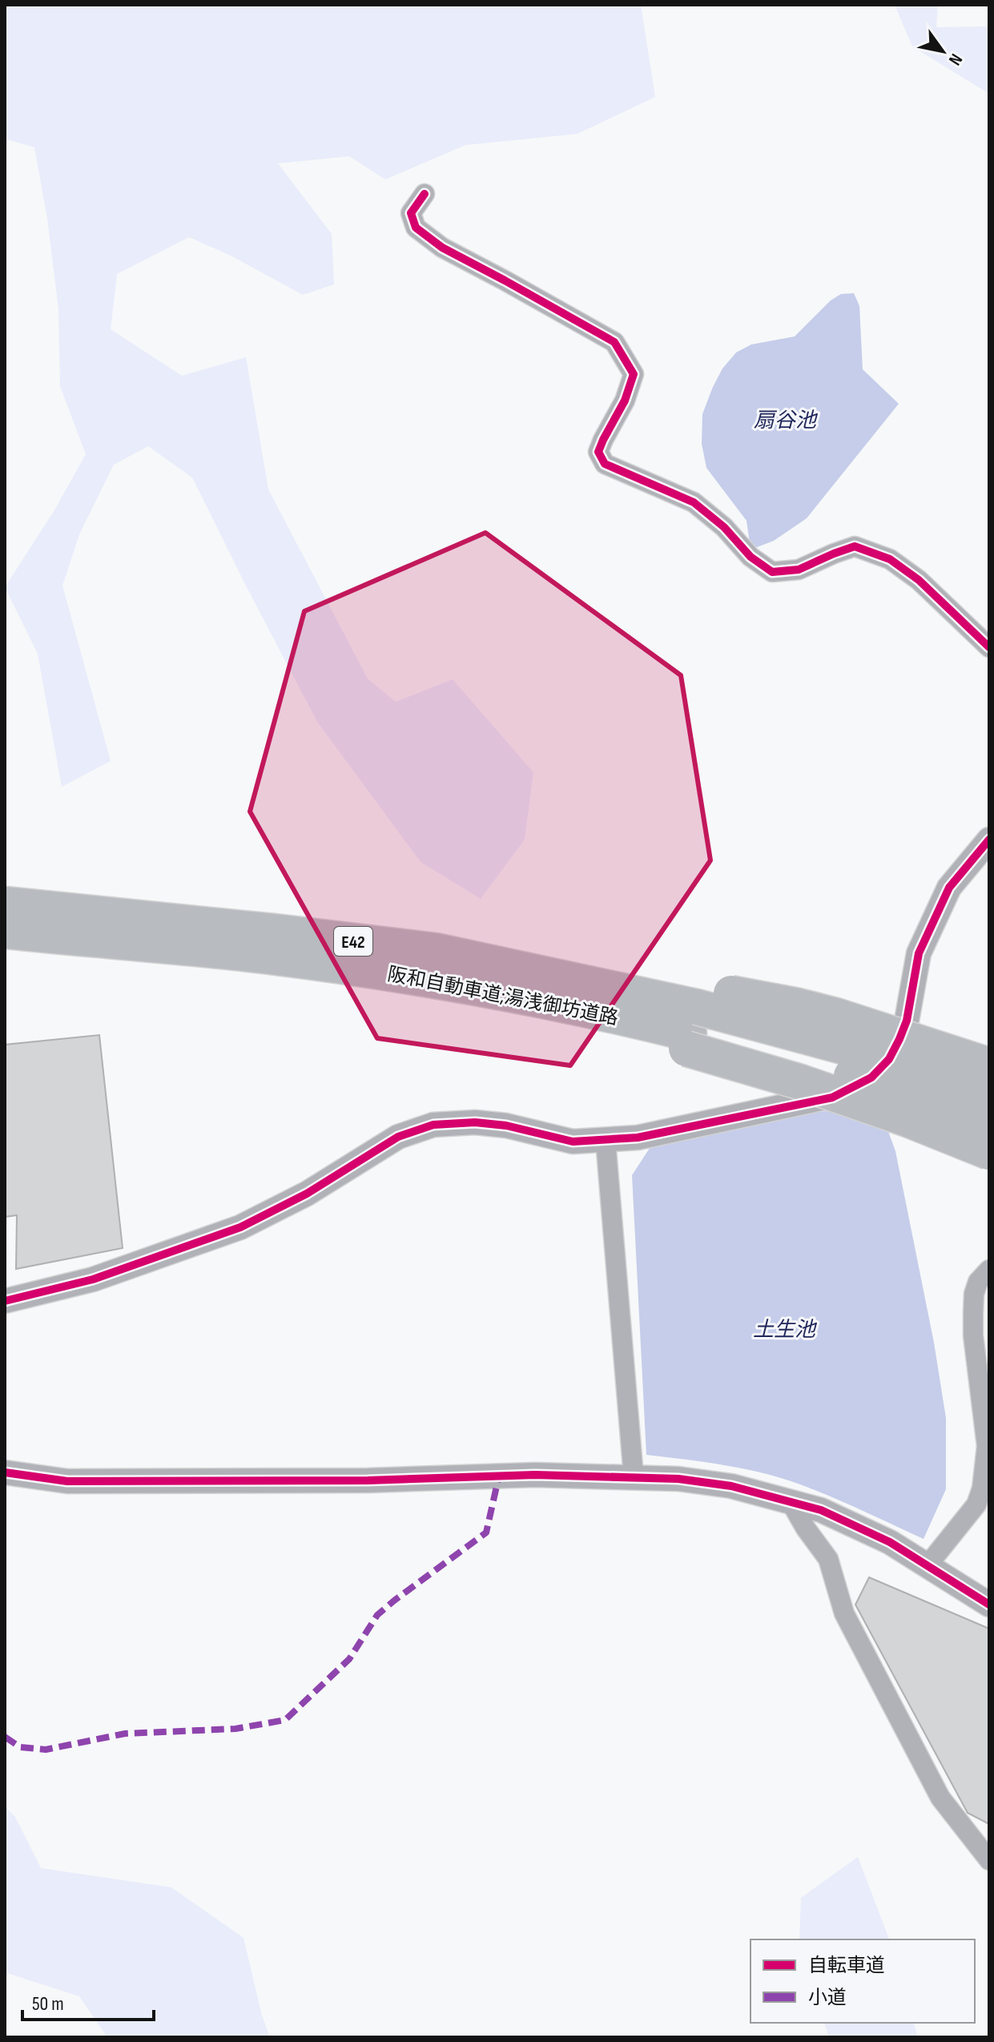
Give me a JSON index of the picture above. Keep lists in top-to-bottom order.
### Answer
{
  "streets": {
    "highway": ["E42", "阪和自動車道;湯浅御坊道路"]
  },
  "water": ["扇谷池", "土生池"],
  "legend": ["自転車道", "小道"],
  "scale_bar": "50 m",
  "north": "bottom right"
}
